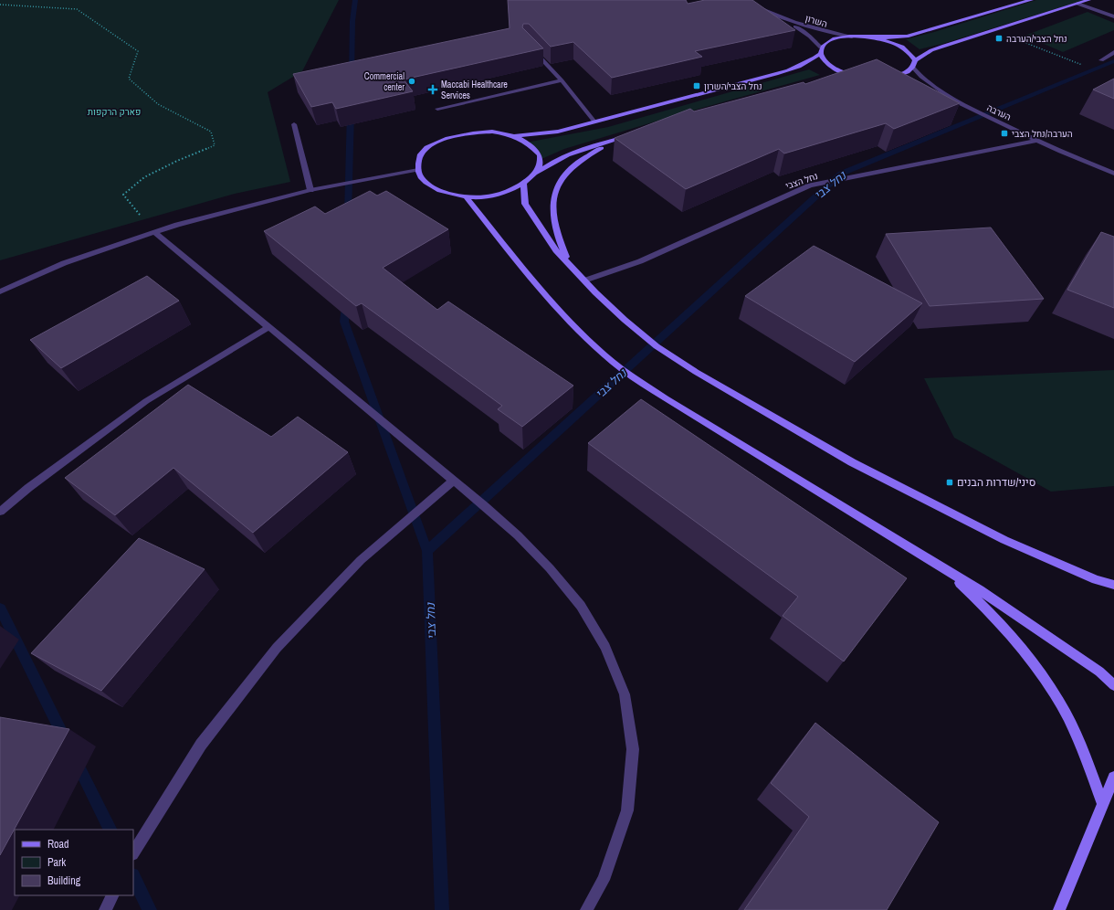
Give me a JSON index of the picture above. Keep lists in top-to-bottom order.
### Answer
{
  "streets": {
    "street": ["השרון", "הערבה", "נחל הצבי"]
  },
  "crossings": [
    ["הערבה", "נחל הצבי"]
  ],
  "water": ["נחל צבי"],
  "parks": ["פארק הרקפות"],
  "places": {
    "transit": [
      "נחל הצבי/הערבה",
      "נחל הצבי/השרון",
      "הערבה/נחל הצבי",
      "סיני/שדרות הבנים"
    ],
    "other": ["Commercial center"],
    "health": ["Maccabi Healthcare Services"]
  },
  "legend": ["Road", "Park", "Building"]
}
